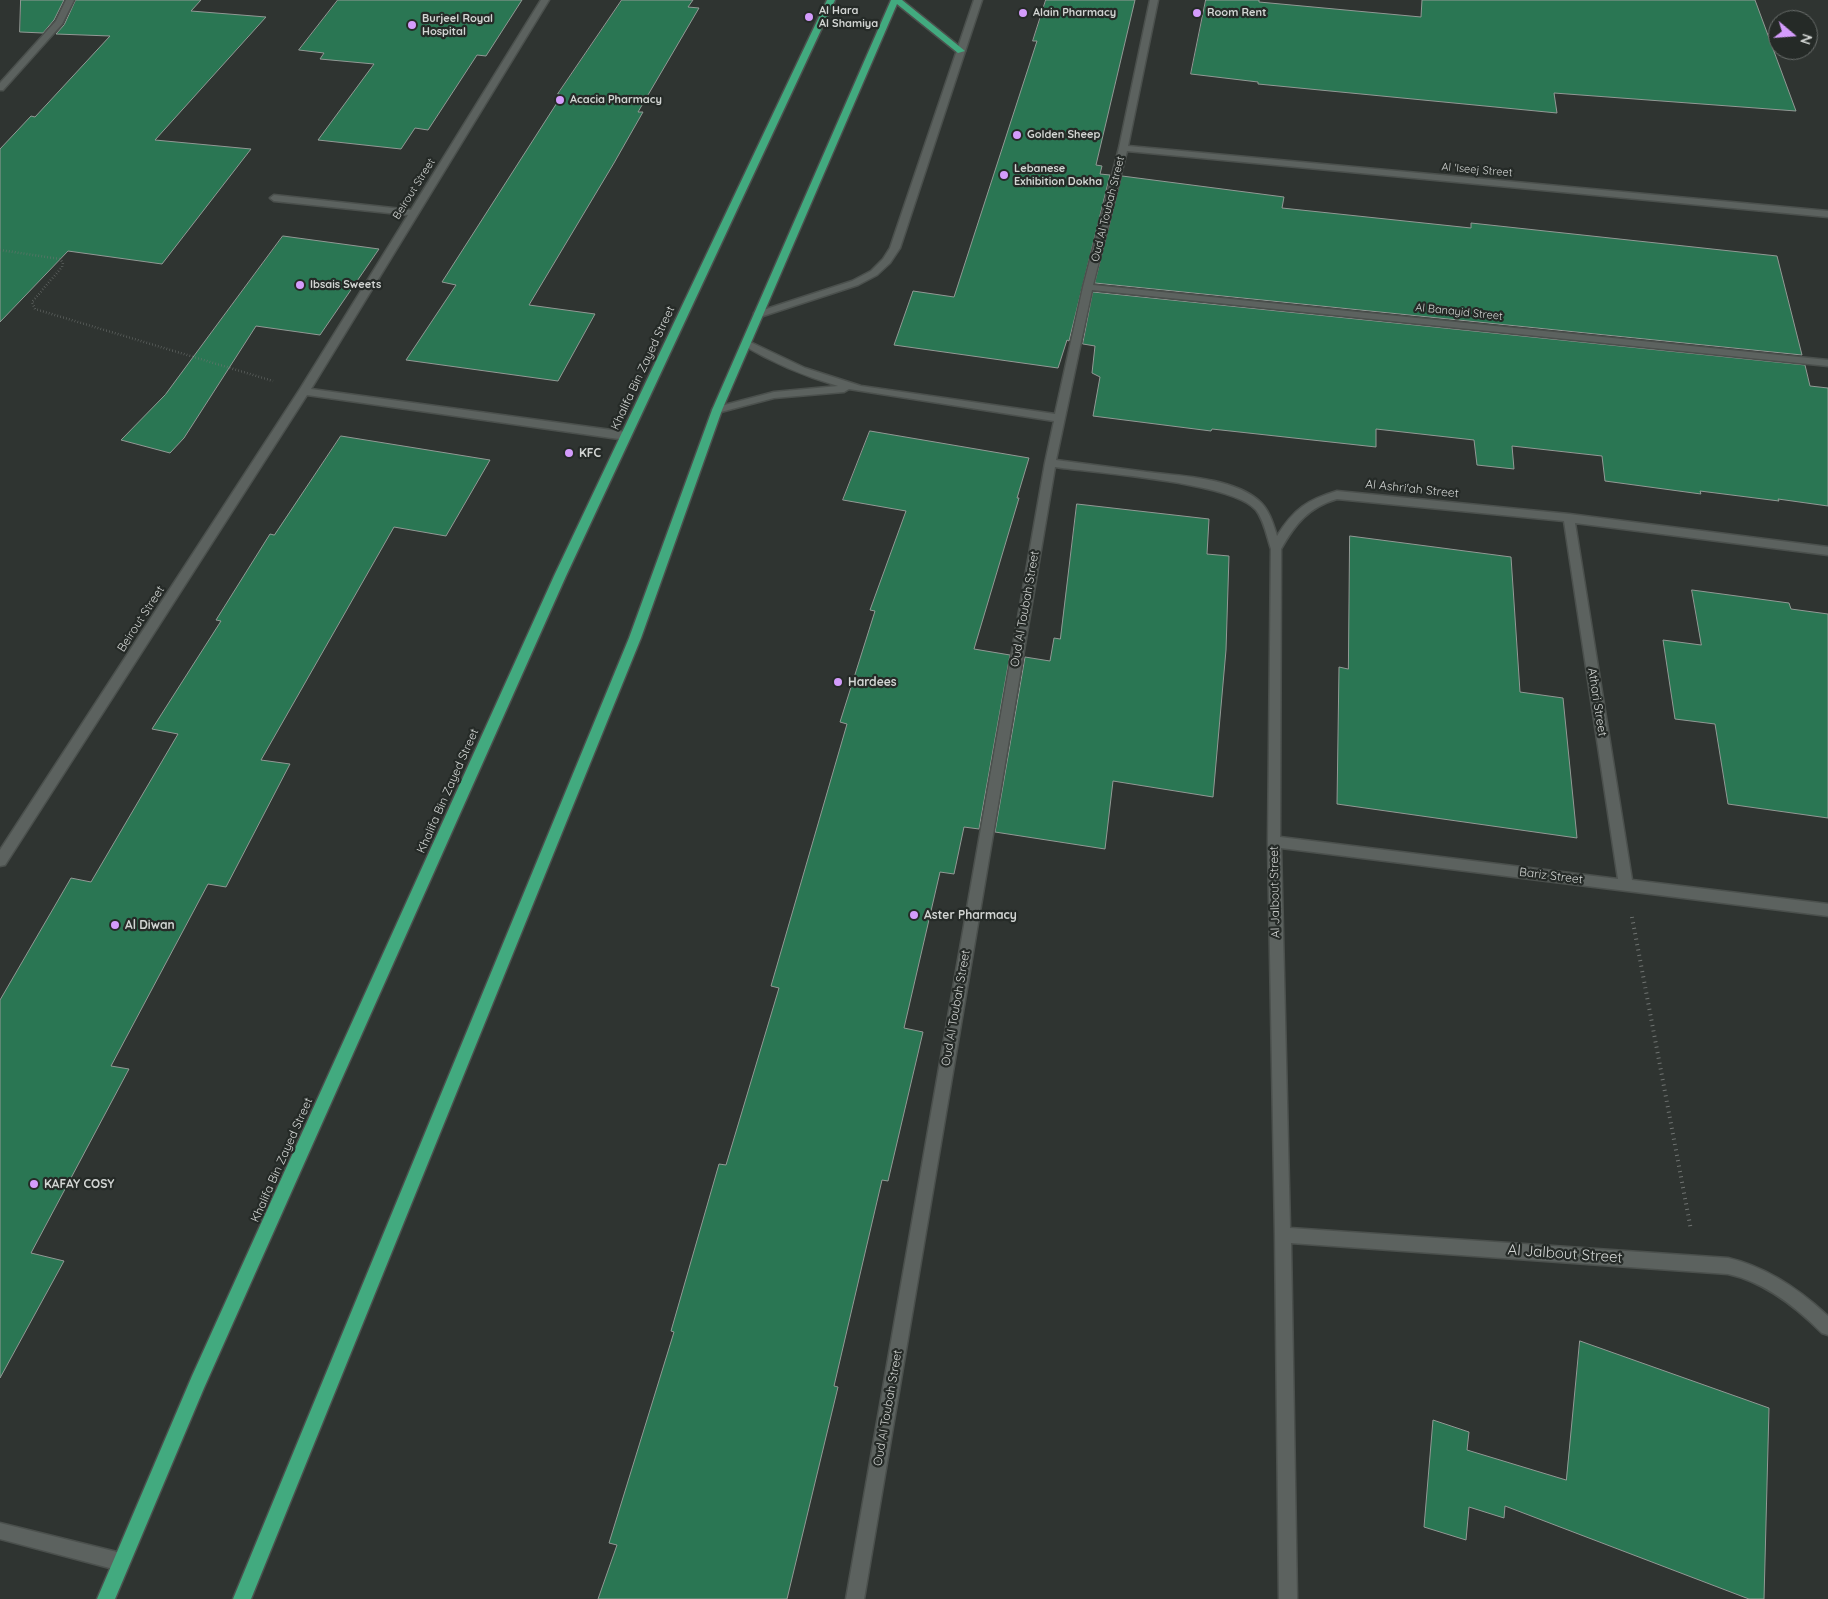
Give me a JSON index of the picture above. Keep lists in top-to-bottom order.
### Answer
{
  "streets": {
    "main road": ["Khalifa Bin Zayed Street"],
    "street": [
      "Al 'Iseej Street",
      "Beirout Street",
      "Oud Al Toubah Street",
      "Al Banayid Street",
      "Al Ashri'ah Street",
      "Athari Street",
      "Bariz Street",
      "Al Jalbout Street"
    ]
  },
  "crossings": [
    ["Al 'Iseej Street", "Oud Al Toubah Street"],
    ["Oud Al Toubah Street", "Al Banayid Street"],
    ["Al Ashri'ah Street", "Athari Street"],
    ["Al Ashri'ah Street", "Al Jalbout Street"],
    ["Athari Street", "Bariz Street"],
    ["Bariz Street", "Al Jalbout Street"]
  ],
  "places": [
    "Alain Pharmacy",
    "Room Rent",
    "Al Hara Al Shamiya",
    "Burjeel Royal Hospital",
    "Acacia Pharmacy",
    "Golden Sheep",
    "Lebanese Exhibition Dokha",
    "Ibsais Sweets",
    "KFC",
    "Hardees",
    "Aster Pharmacy",
    "Al Diwan",
    "KAFAY COSY"
  ],
  "north": "right"
}
